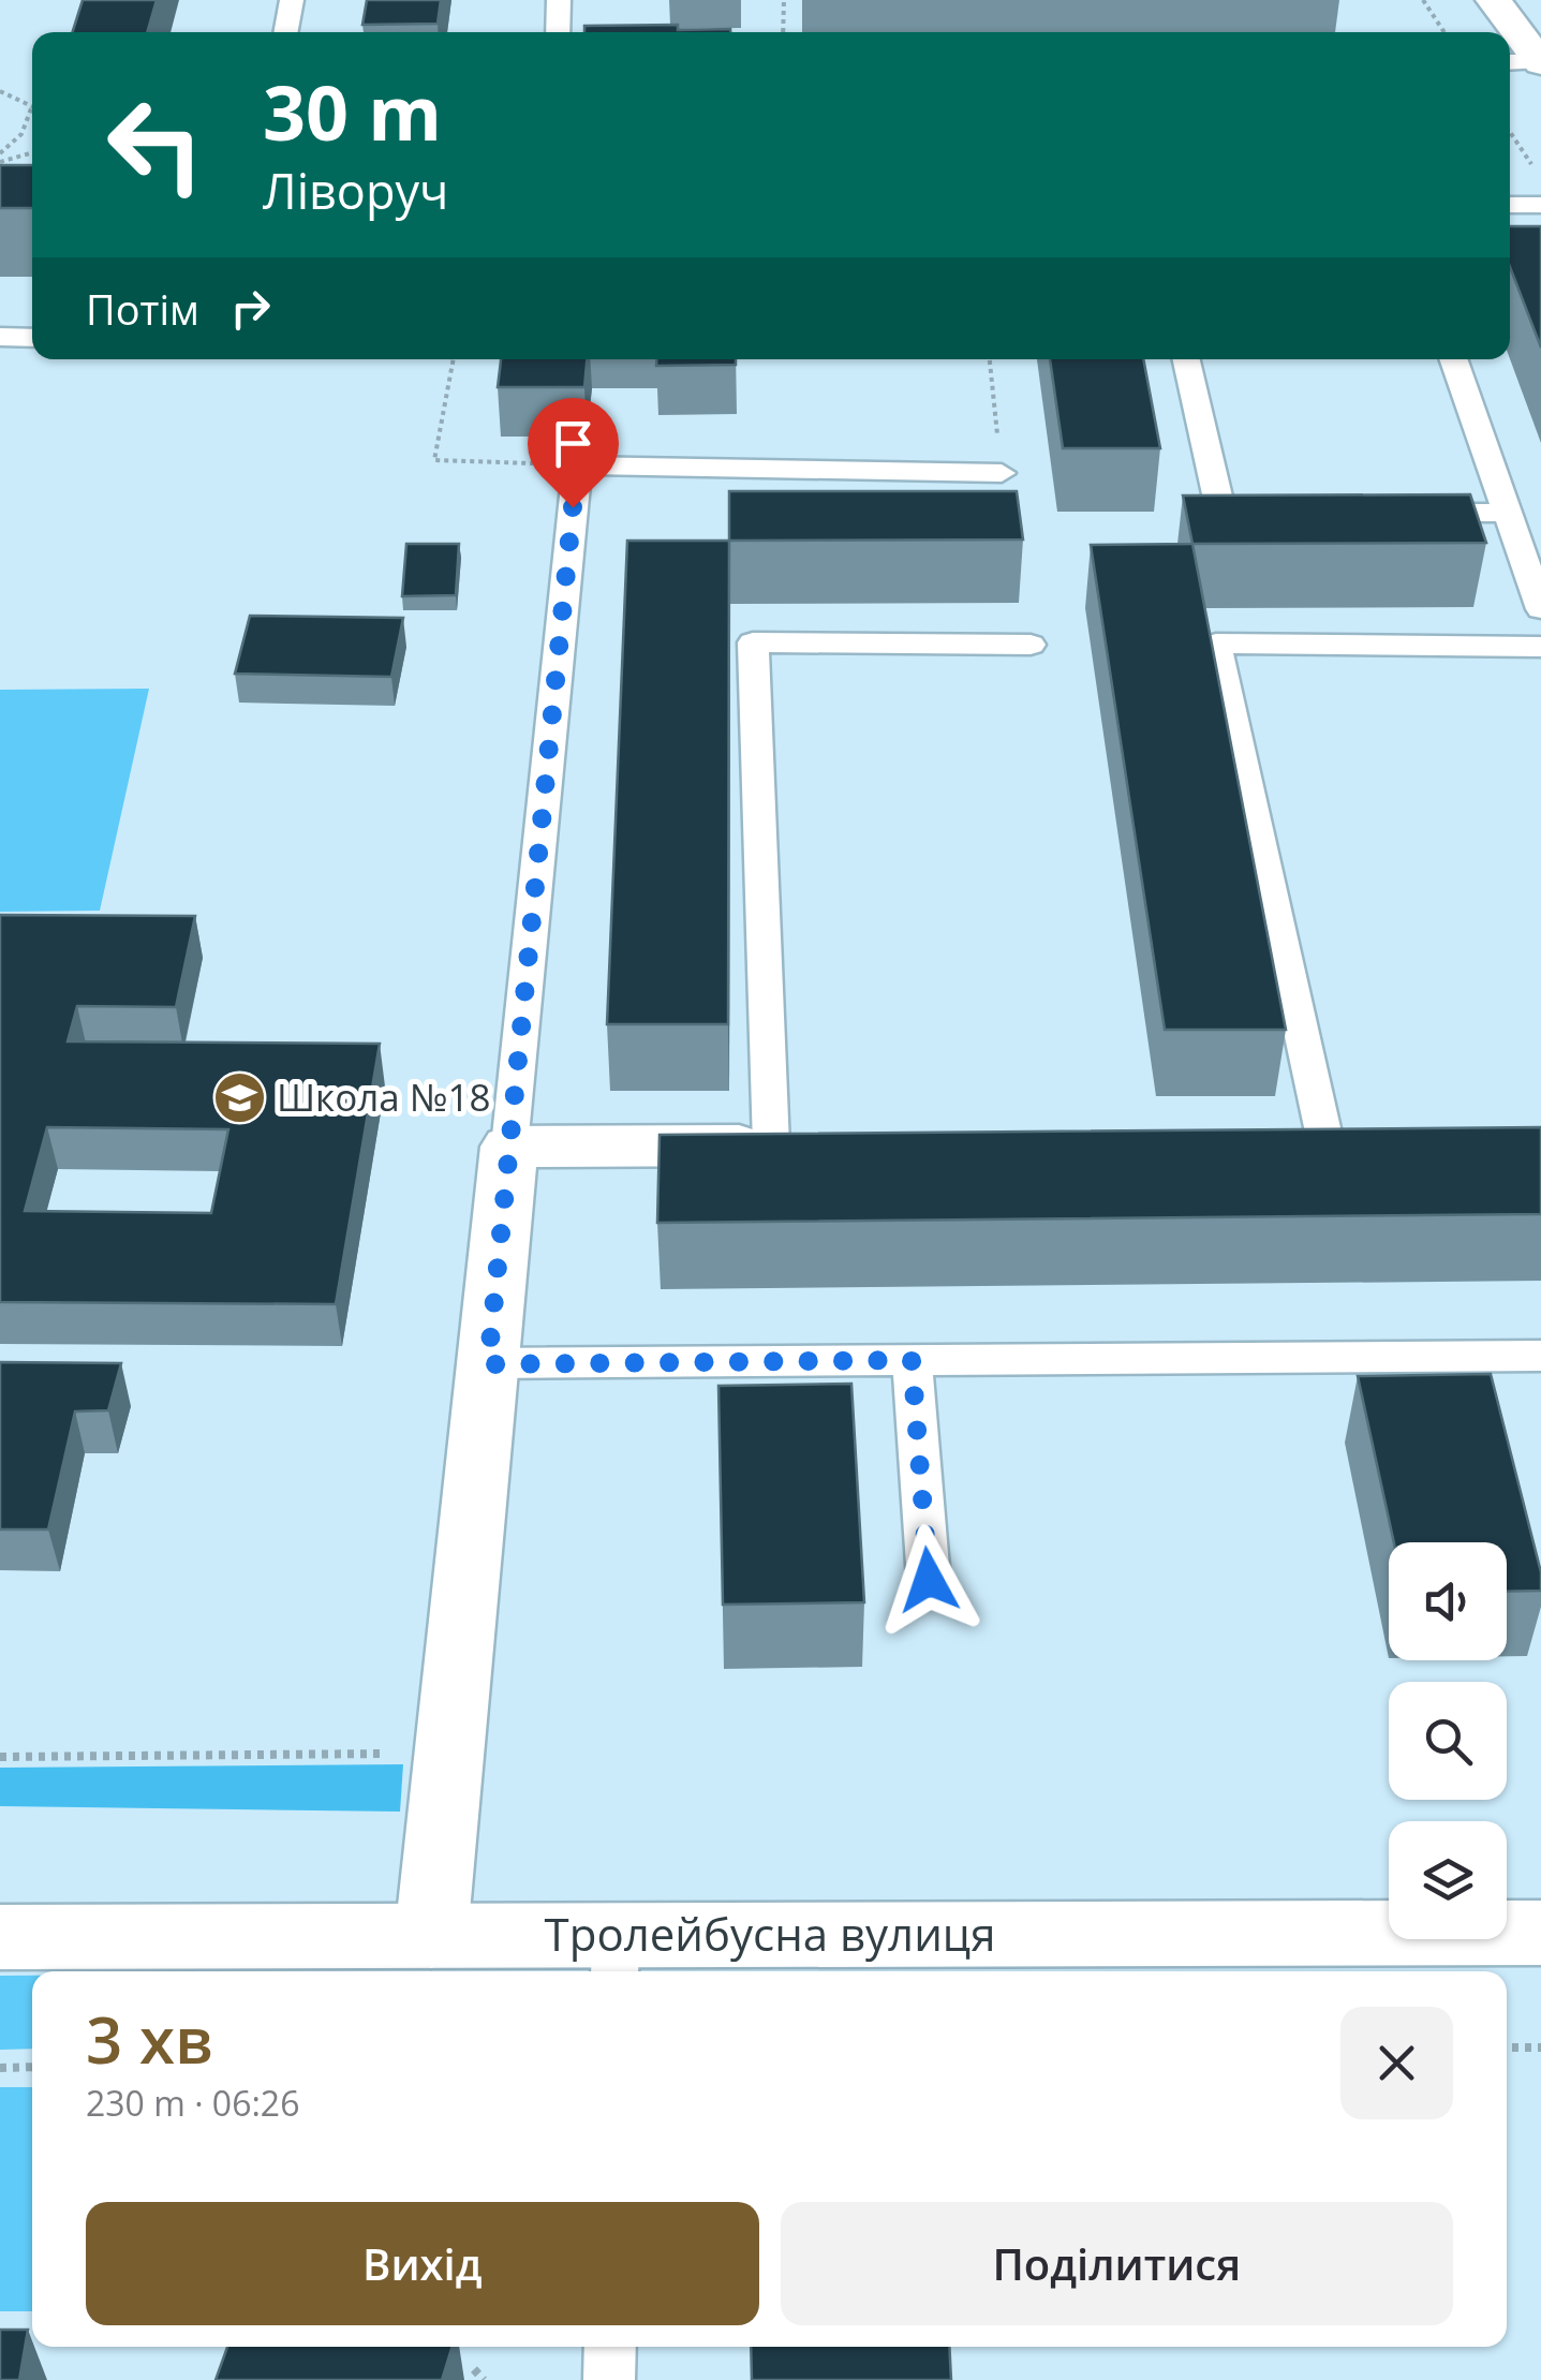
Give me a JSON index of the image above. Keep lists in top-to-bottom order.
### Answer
{
  "streets": {
    "street": ["Тролейбусна вулиця"]
  },
  "places": {
    "school or university": ["Школа №18"]
  },
  "page": {
    "turn": ["30 m", "Ліворуч"],
    "then": "Потім",
    "heading": ["3 хв", "230 m · 06:26"],
    "buttons": ["Вихід", "Поділитися"]
  }
}
